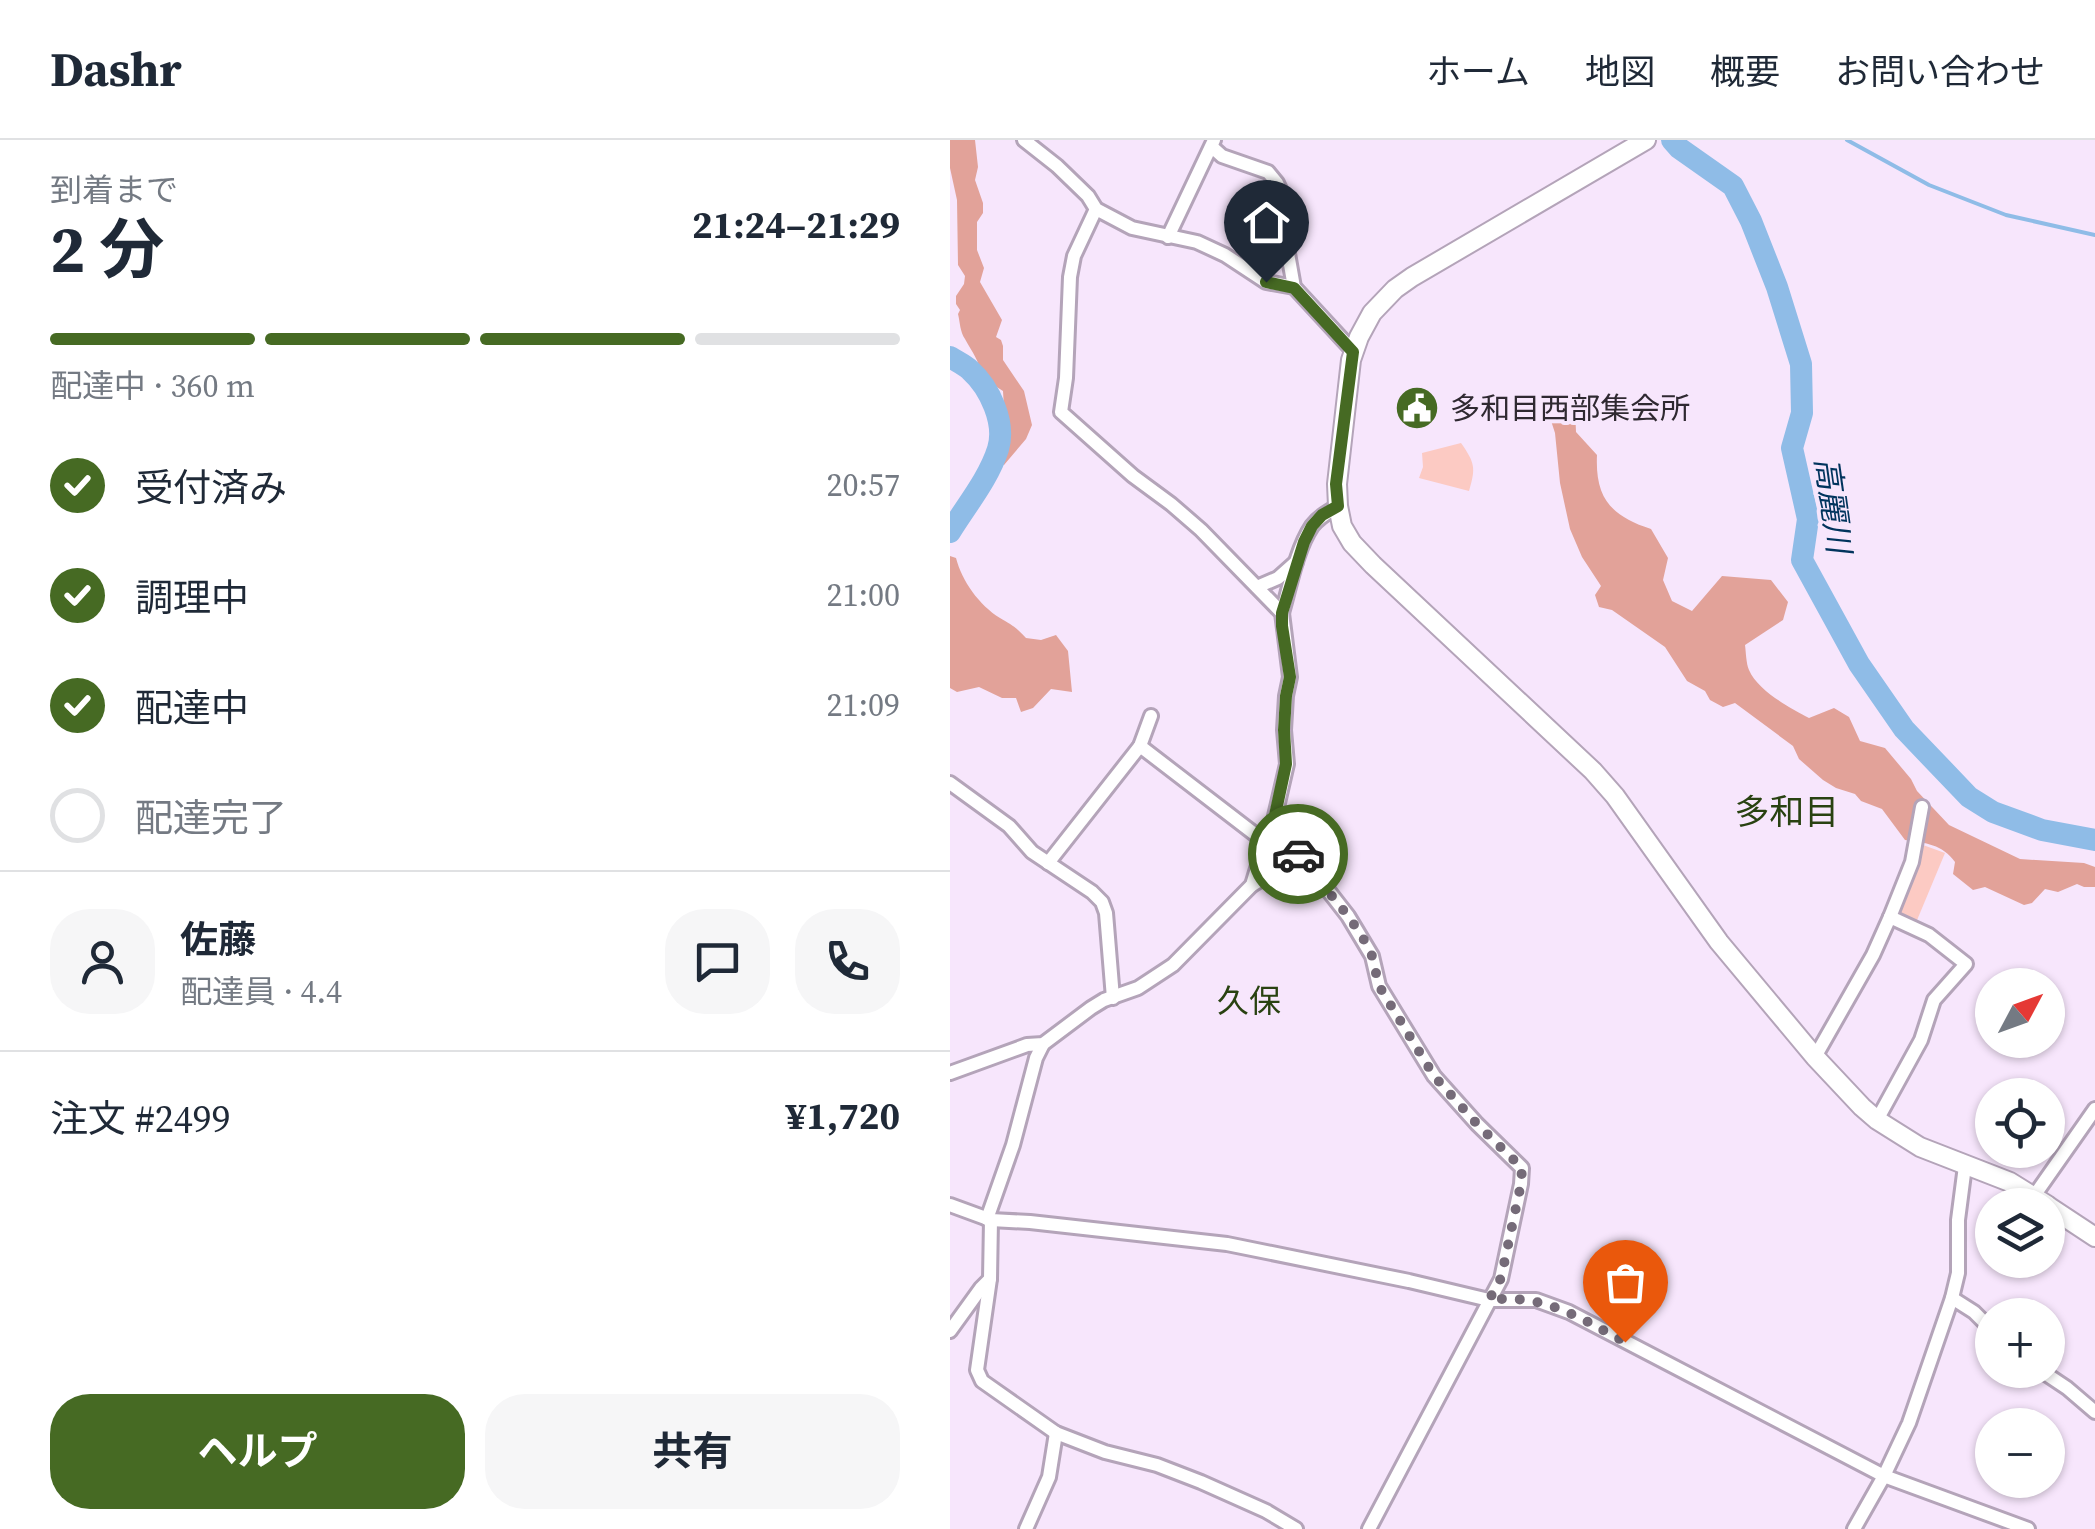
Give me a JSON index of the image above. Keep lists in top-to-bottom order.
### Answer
{
  "districts": ["多和目", "久保"],
  "water": ["高麗川"],
  "places": {
    "public building": ["多和目西部集会所"]
  },
  "north": "top right",
  "page": {
    "header": "Dashr",
    "nav": [
      "ホーム",
      "地図",
      "概要",
      "お問い合わせ"
    ],
    "heading": ["2 分", "到着まで", "21:24–21:29"],
    "panel": [
      "佐藤",
      "配達員 · 4.4",
      "注文 #2499",
      "¥1,720"
    ],
    "bar": "配達中 · 360 m",
    "list": [
      ["受付済み", "20:57"],
      ["調理中", "21:00"],
      ["配達中", "21:09"],
      "配達完了"
    ],
    "map_buttons": ["+", "−"],
    "buttons": ["ヘルプ", "共有"]
  }
}
